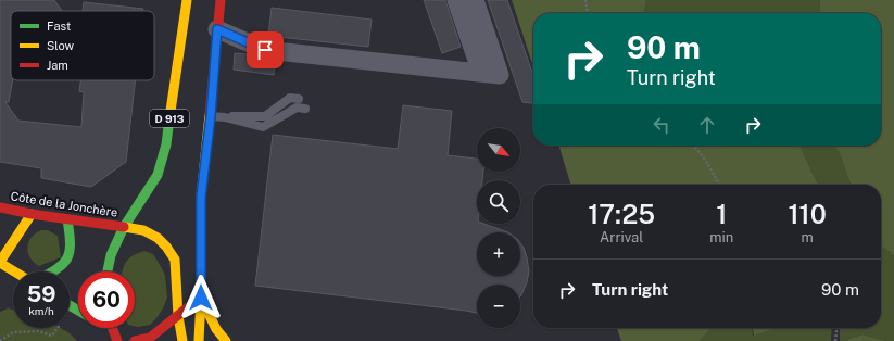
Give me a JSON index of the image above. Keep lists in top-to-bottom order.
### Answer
{
  "streets": {
    "main road": ["D 913", "Côte de la Jonchère"]
  },
  "crossings": [
    ["D 913", "Côte de la Jonchère"]
  ],
  "legend": ["Fast", "Slow", "Jam"],
  "north": "bottom right",
  "page": {
    "turn": ["90 m", "Turn right"],
    "map_buttons": ["+", "−"],
    "eta": [
      "17:25",
      "Arrival",
      "1",
      "min",
      "110",
      "m"
    ],
    "list": [
      {
        "name": "Turn right",
        "value": "90 m"
      }
    ],
    "speed": "59 km/h",
    "limit": "60"
  }
}
